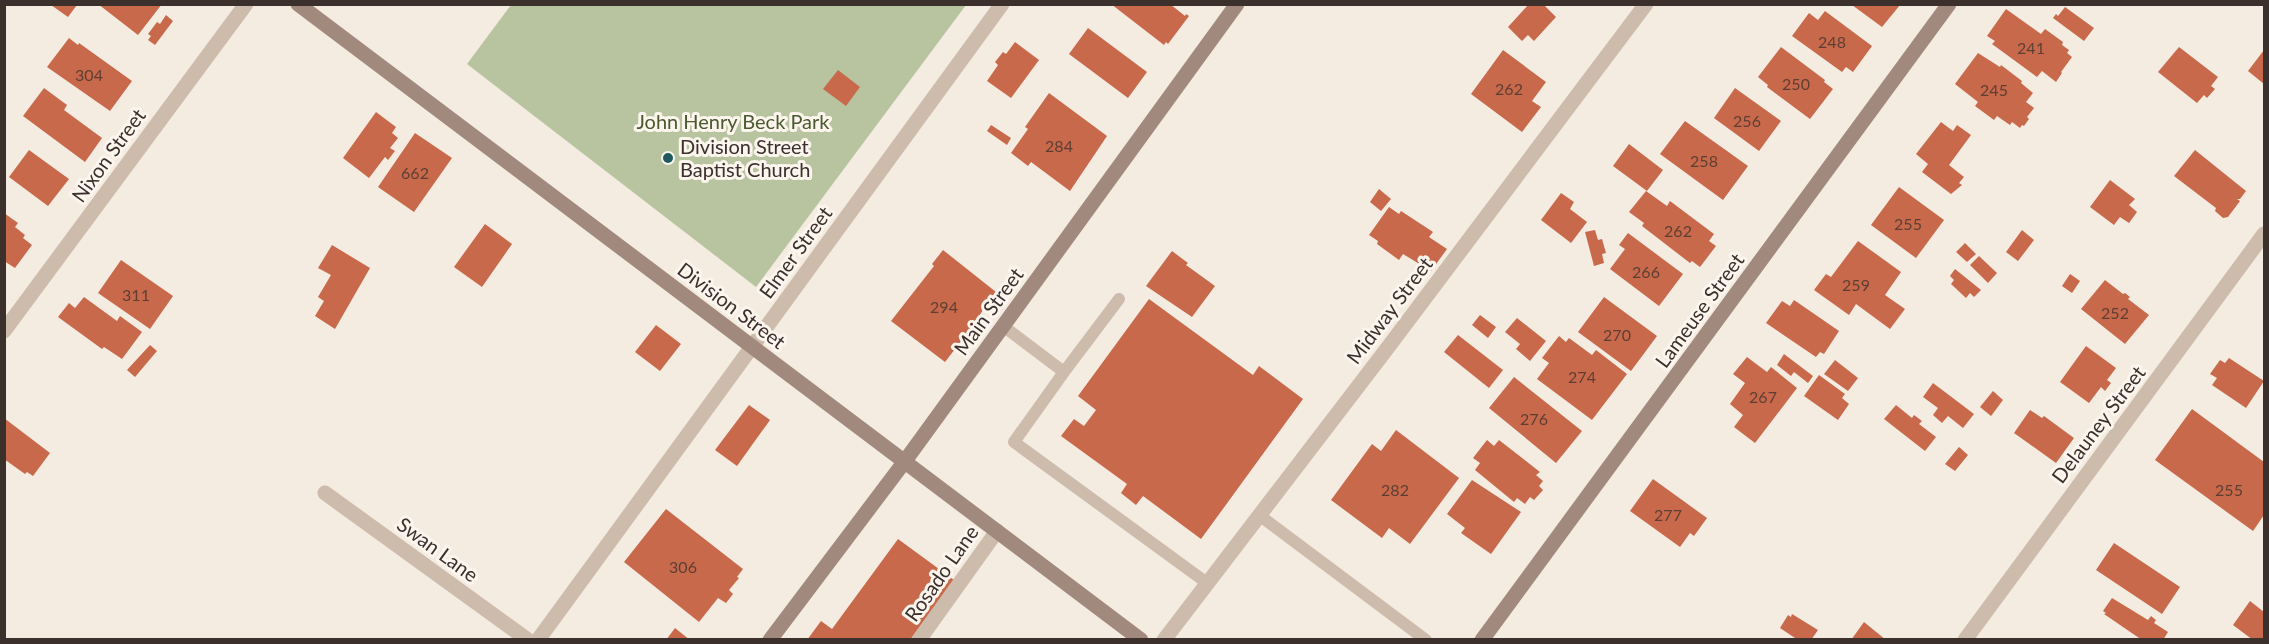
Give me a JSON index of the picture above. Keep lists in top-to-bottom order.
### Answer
{
  "streets": {
    "street": [
      "Nixon Street",
      "Elmer Street",
      "Division Street",
      "Midway Street",
      "Lameuse Street",
      "Main Street",
      "Delauney Street",
      "Swan Lane",
      "Rosado Lane"
    ]
  },
  "crossings": [
    ["Elmer Street", "Division Street"],
    ["Division Street", "Main Street"],
    ["Division Street", "Rosado Lane"]
  ],
  "parks": ["John Henry Beck Park"],
  "places": ["Division Street Baptist Church"],
  "house_numbers": [
    "248",
    "241",
    "304",
    "250",
    "262",
    "245",
    "256",
    "284",
    "258",
    "662",
    "255",
    "262",
    "266",
    "259",
    "311",
    "294",
    "252",
    "270",
    "274",
    "267",
    "276",
    "282",
    "255",
    "277",
    "306"
  ]
}
